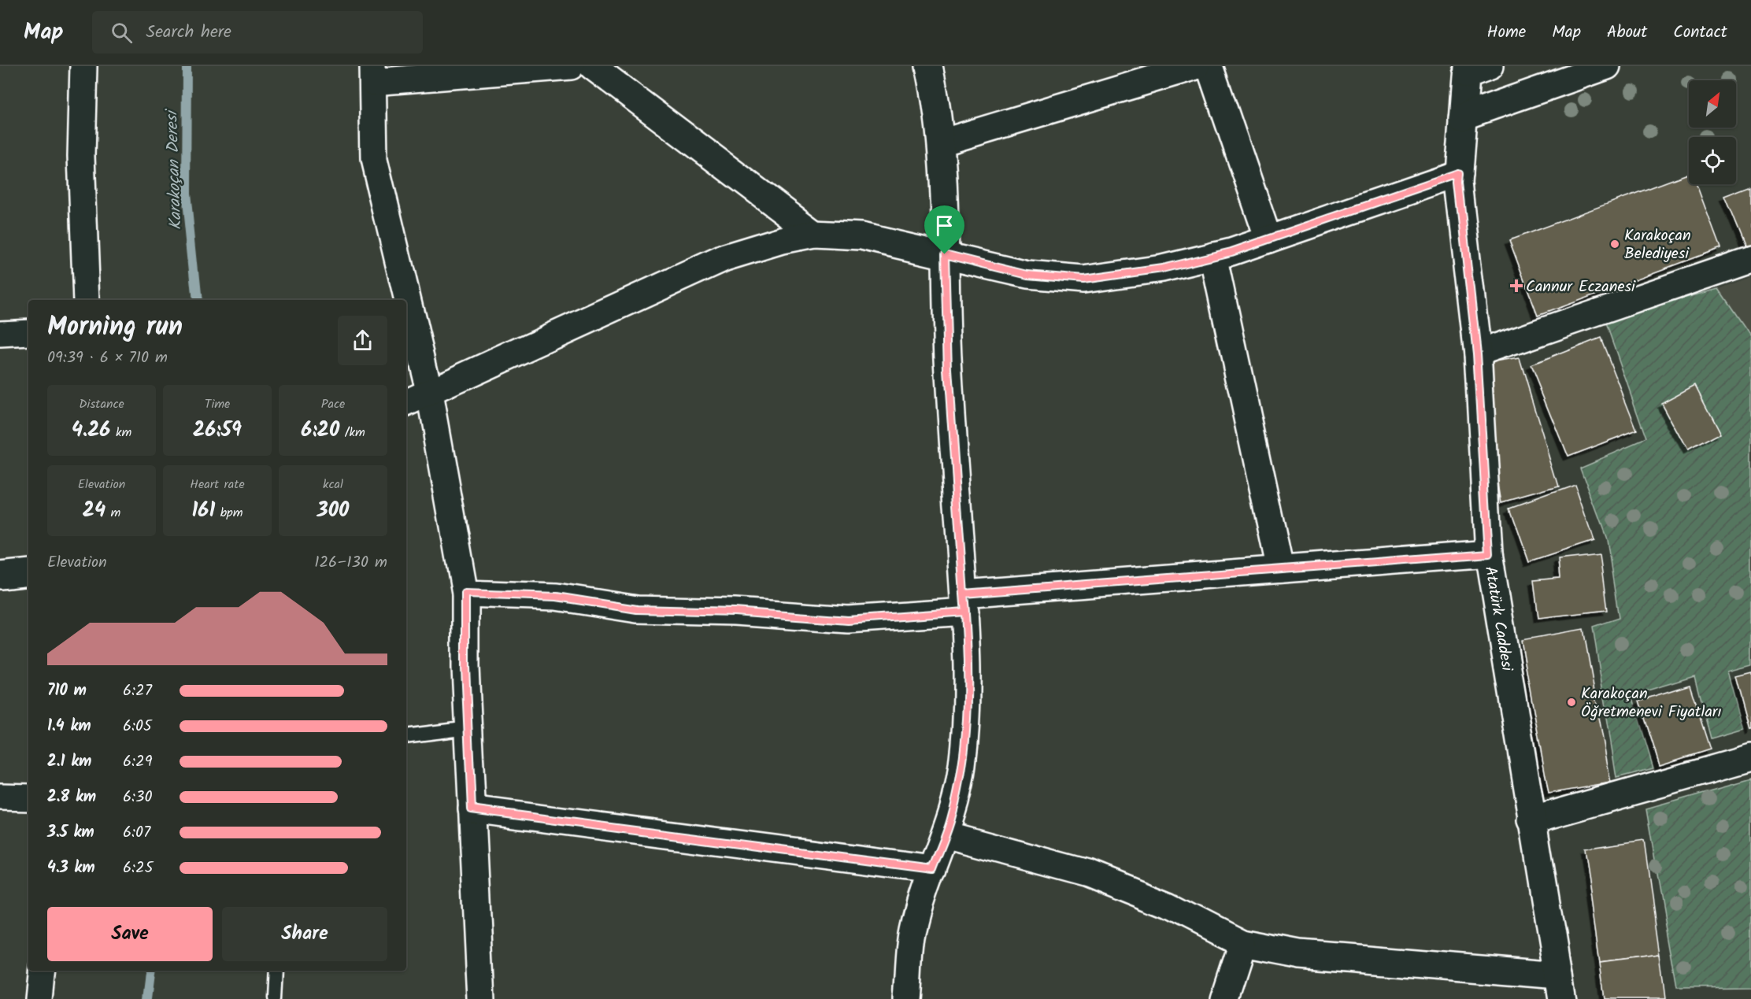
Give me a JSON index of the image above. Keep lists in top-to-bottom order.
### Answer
{
  "streets": {
    "street": ["Atatürk Caddesi"]
  },
  "water": ["Karakoçan Deresi"],
  "places": {
    "other": ["Karakoçan Belediyesi", "Karakoçan Öğretmenevi Fiyatları"],
    "health": ["Cannur Eczanesi"]
  },
  "north": "top right",
  "page": {
    "header": "Map",
    "search": "Search here",
    "nav": [
      "Home",
      "Map",
      "About",
      "Contact"
    ],
    "heading": ["Morning run", "09:39 · 6 × 710 m"],
    "stats": [
      ["Distance", "4.26 km"],
      ["Time", "26:59"],
      ["Pace", "6:20 /km"],
      ["Elevation", "24 m"],
      ["Heart rate", "161 bpm"],
      ["kcal", "300"]
    ],
    "chart": ["Elevation", "126–130 m"],
    "list": [
      {
        "name": "710 m",
        "note": "6:27"
      },
      {
        "name": "1.4 km",
        "note": "6:05"
      },
      {
        "name": "2.1 km",
        "note": "6:29"
      },
      {
        "name": "2.8 km",
        "note": "6:30"
      },
      {
        "name": "3.5 km",
        "note": "6:07"
      },
      {
        "name": "4.3 km",
        "note": "6:25"
      }
    ],
    "buttons": ["Save", "Share"]
  }
}
